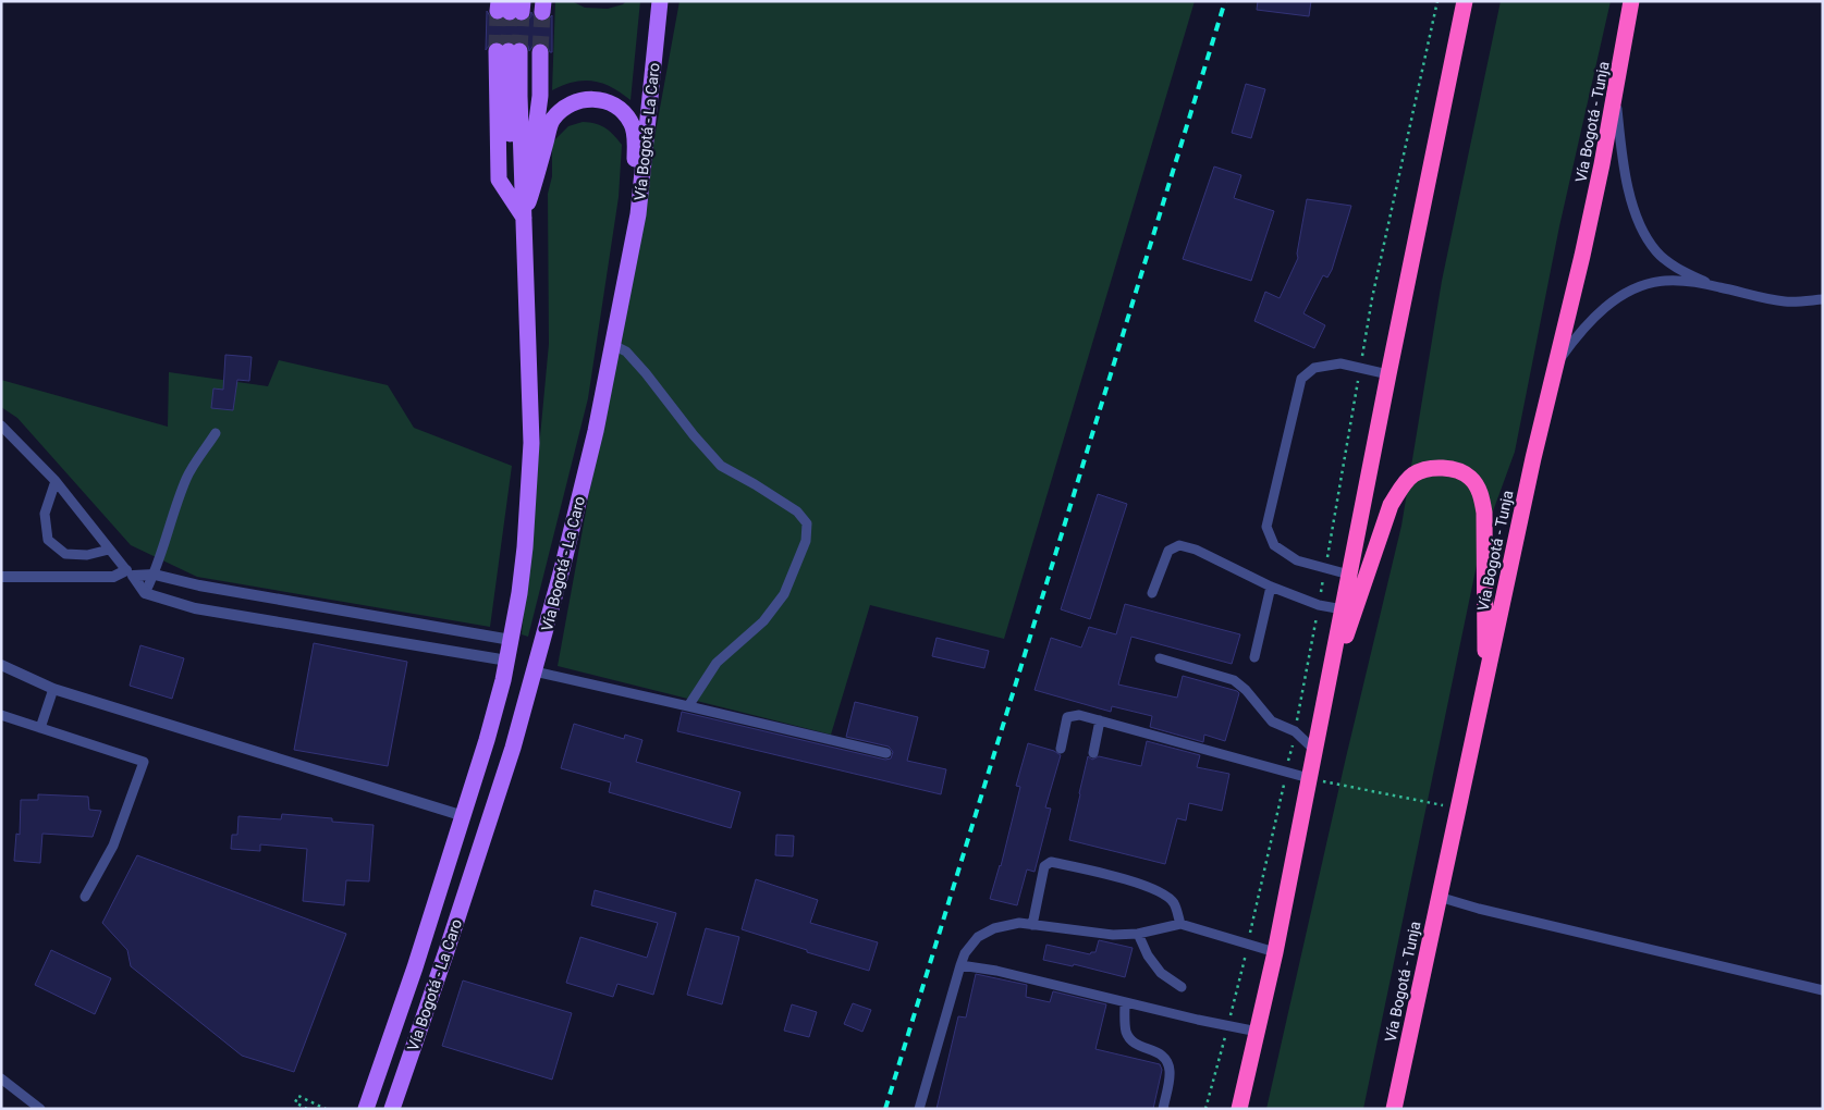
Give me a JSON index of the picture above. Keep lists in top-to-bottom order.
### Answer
{
  "streets": {
    "highway": ["Vía Bogotá - Tunja"],
    "main road": ["Vía Bogotá - La Caro"]
  }
}
